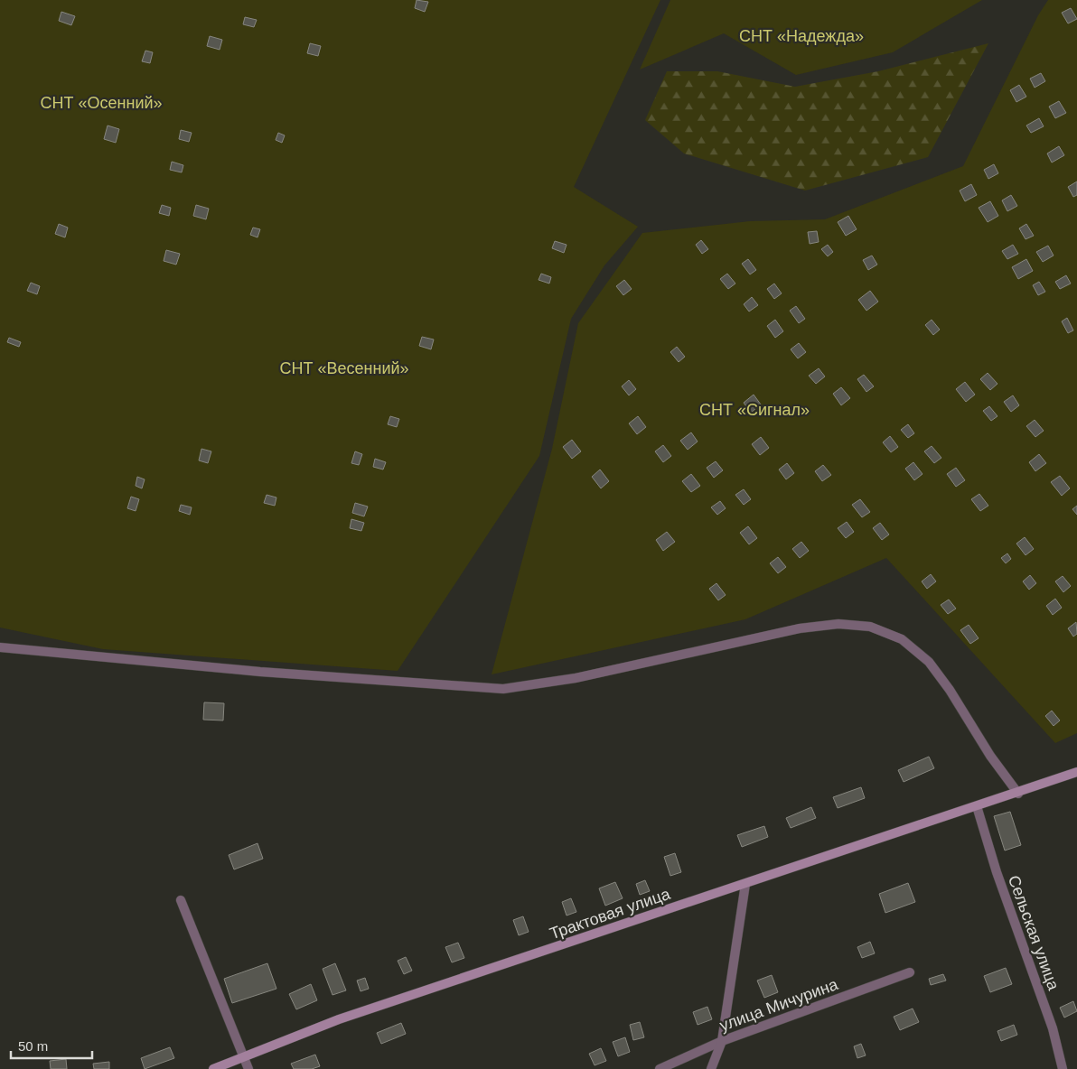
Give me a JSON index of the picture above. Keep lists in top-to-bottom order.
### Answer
{
  "streets": {
    "main road": ["Трактовая улица"],
    "street": ["Сельская улица", "улица Мичурина"]
  },
  "crossings": [
    ["Трактовая улица", "Сельская улица"]
  ],
  "parks": [
    "СНТ «Надежда»",
    "СНТ «Осенний»",
    "СНТ «Весенний»",
    "СНТ «Сигнал»"
  ],
  "scale_bar": "50 m"
}
